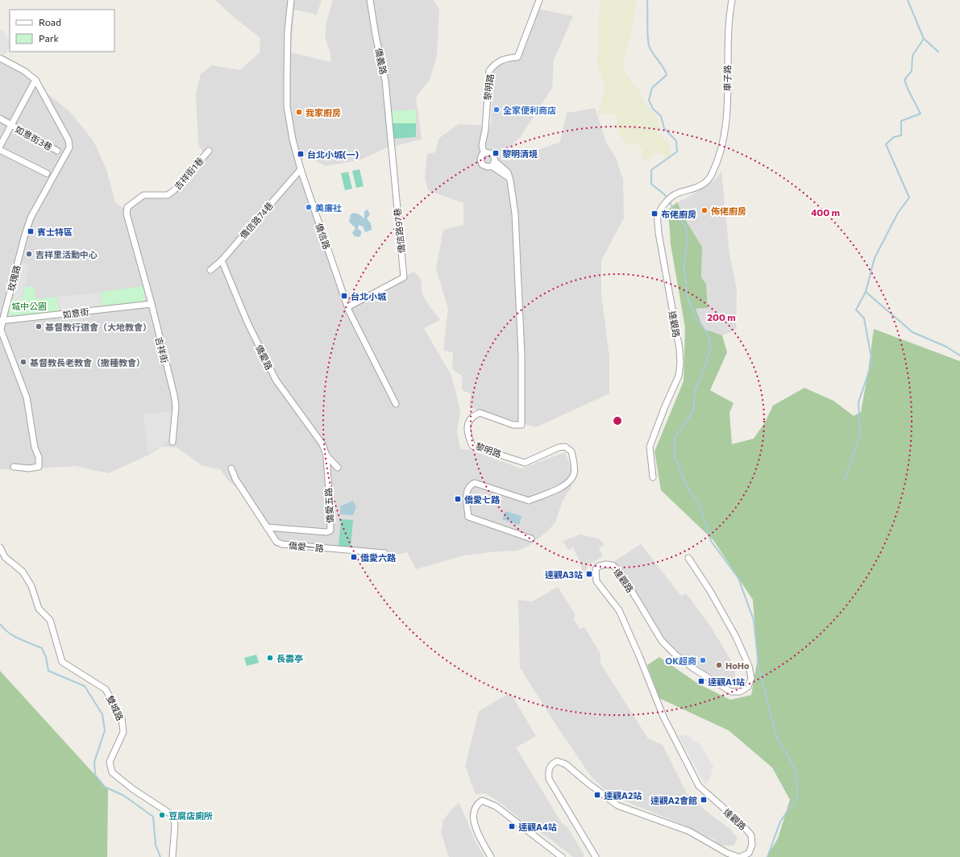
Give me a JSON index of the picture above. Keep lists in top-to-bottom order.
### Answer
{
  "streets": {
    "street": [
      "僑義路",
      "車子路",
      "黎明路",
      "如意街3巷",
      "吉祥街1巷",
      "僑信路74巷",
      "僑信路97巷",
      "僑信路",
      "玫瑰路",
      "如意街",
      "達觀路",
      "吉祥街",
      "僑愛路",
      "僑愛五路",
      "僑愛一路",
      "雙城路"
    ]
  },
  "crossings": [
    ["僑義路", "僑信路97巷"],
    ["車子路", "達觀路"],
    ["吉祥街1巷", "吉祥街"],
    ["僑信路74巷", "僑信路"],
    ["僑信路74巷", "僑愛路"],
    ["僑信路97巷", "僑信路"],
    ["玫瑰路", "如意街"],
    ["如意街", "吉祥街"],
    ["僑愛路", "僑愛五路"],
    ["僑愛五路", "僑愛一路"]
  ],
  "parks": ["城中公園"],
  "places": {
    "other": [
      "全家便利商店",
      "我家廚房",
      "美廉社",
      "佈佬廚房",
      "吉祥里活動中心",
      "基督教行道會（大地教會）",
      "基督教長老教會（撒種教會）",
      "長壽亭",
      "OK超商",
      "HoHo",
      "豆腐店廁所"
    ],
    "transit": [
      "黎明清境",
      "台北小城(一)",
      "布佬廚房",
      "賓士特區",
      "台北小城",
      "僑愛七路",
      "僑愛六路",
      "達觀A3站",
      "達觀A1站",
      "達觀A2站",
      "達觀A2會館",
      "達觀A4站"
    ]
  },
  "legend": ["Road", "Park"],
  "rings": ["400 m", "200 m"]
}
